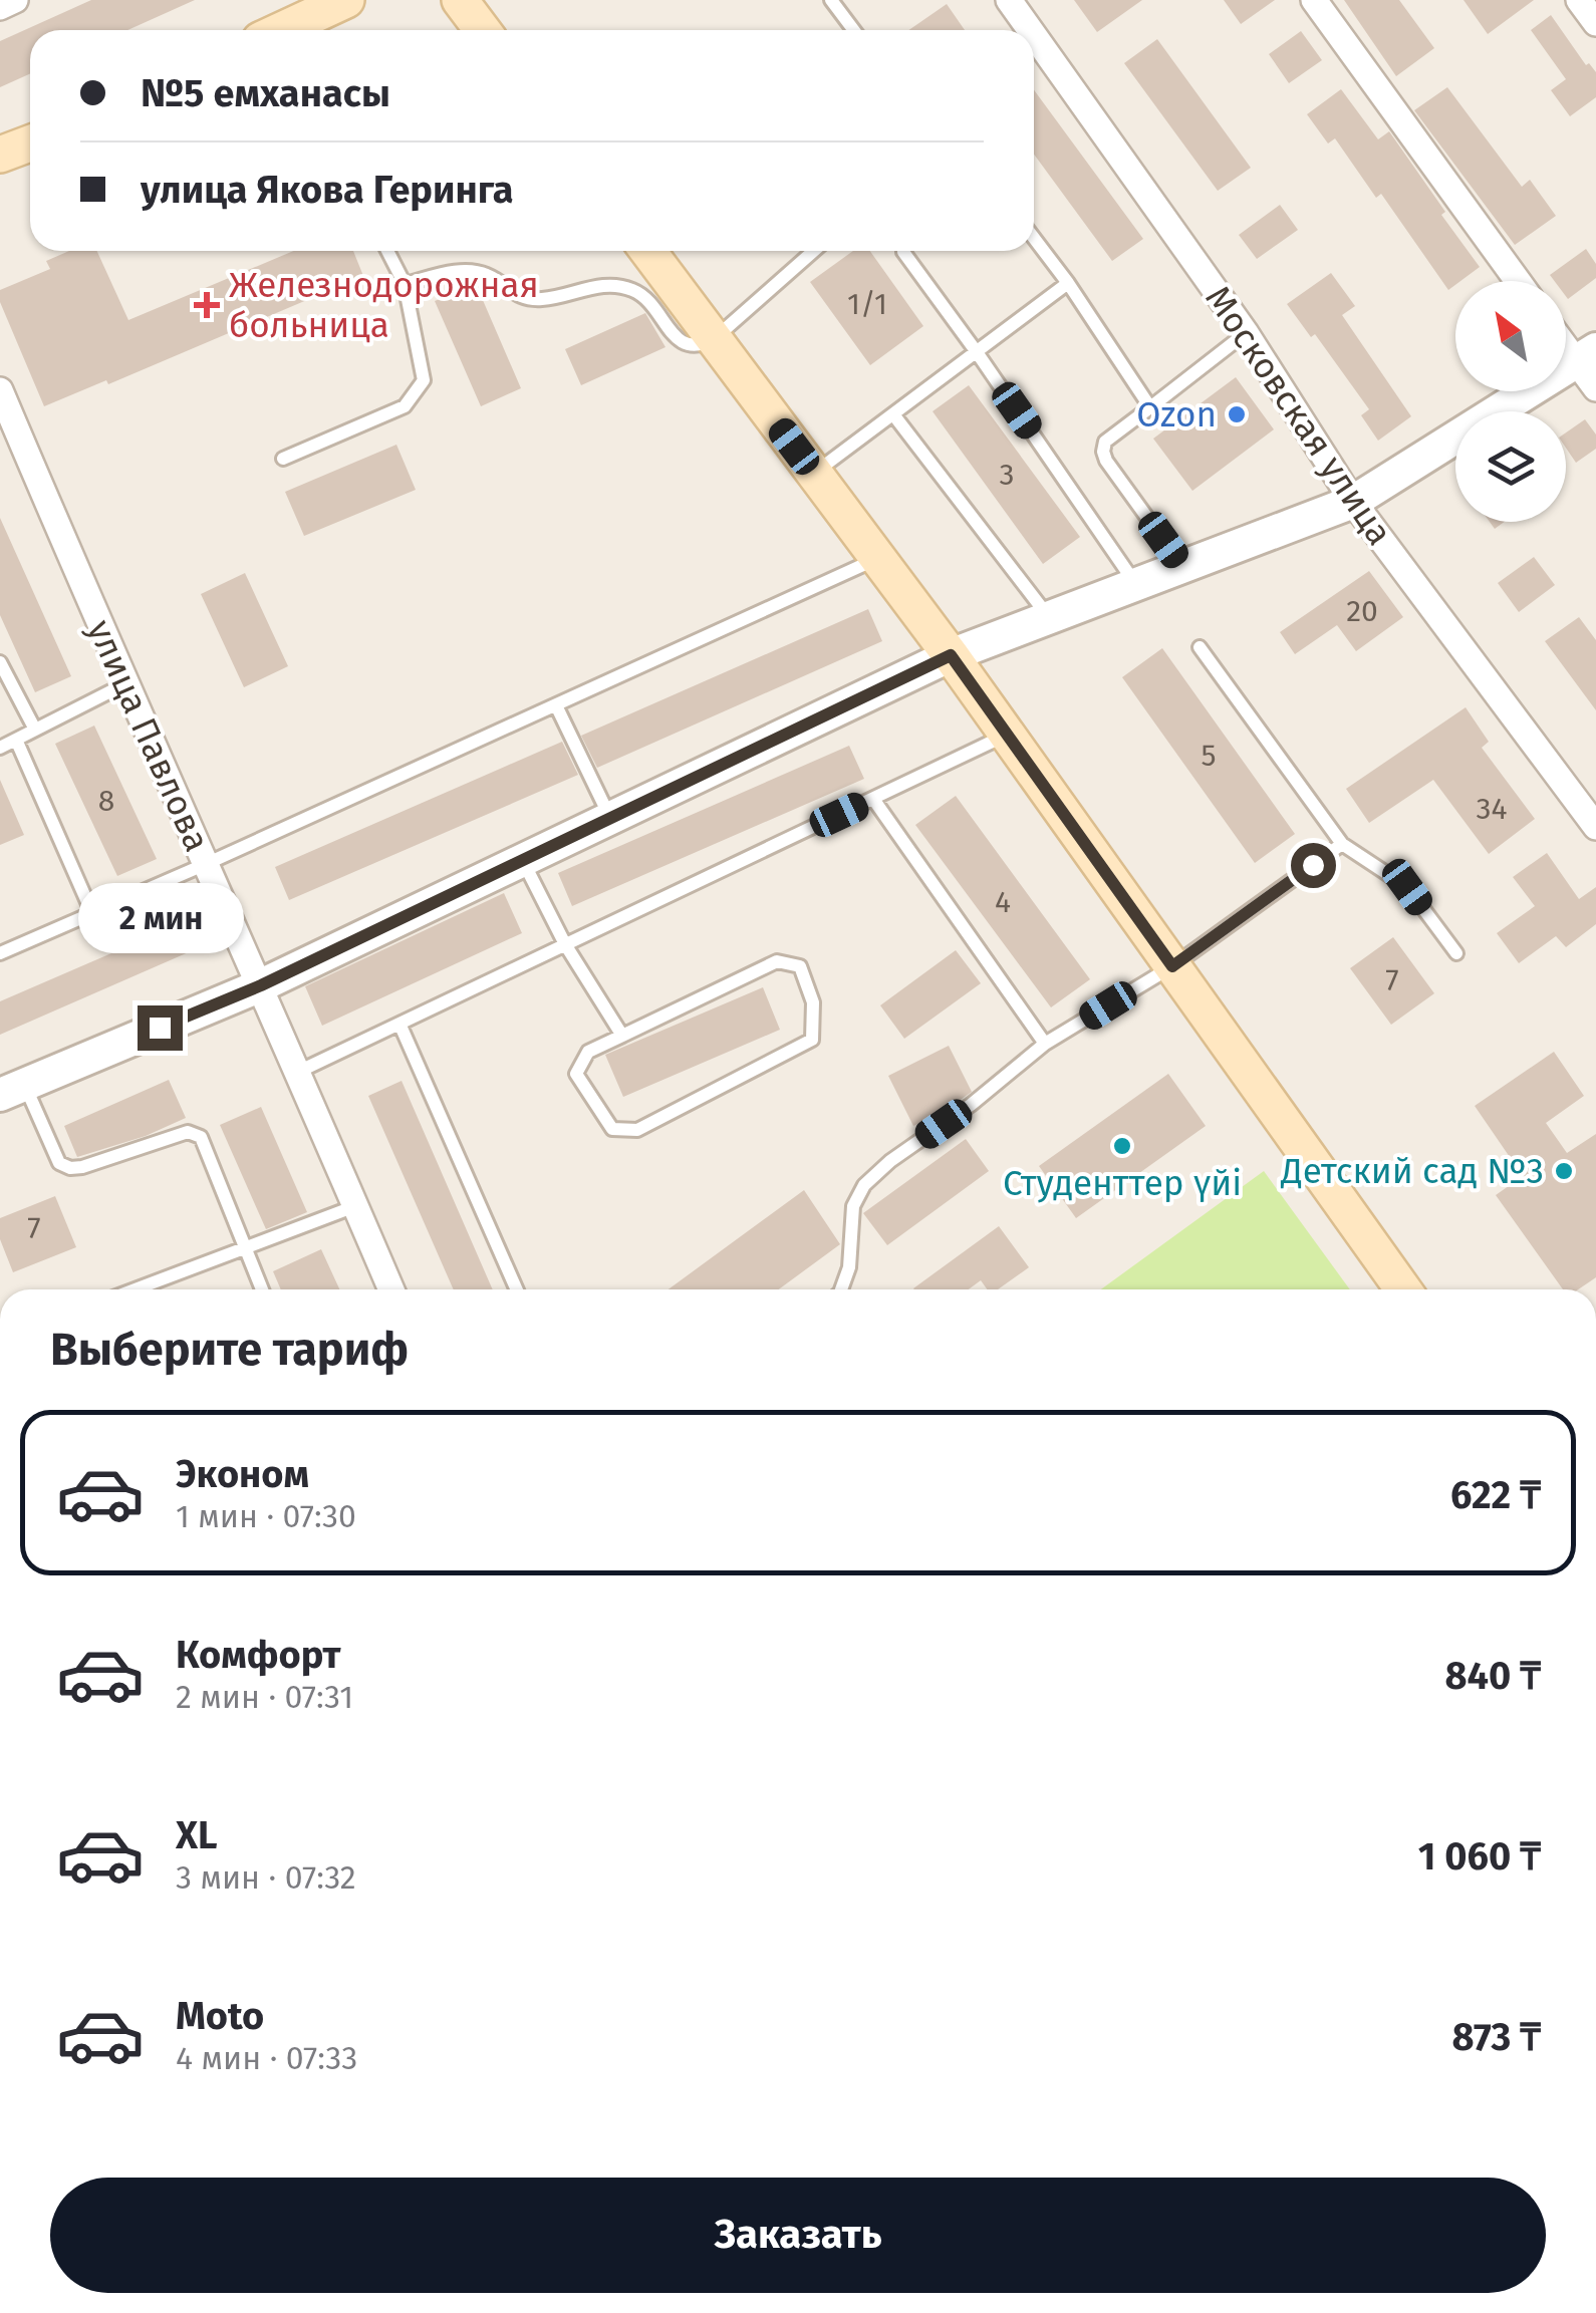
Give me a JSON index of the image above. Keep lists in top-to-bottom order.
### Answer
{
  "streets": {
    "street": ["Московская улица", "улица Павлова"]
  },
  "places": {
    "health": ["Железнодорожная больница"],
    "other": ["Ozon", "Студенттер үйі", "Детский сад №3"]
  },
  "house_numbers": [
    "1/1",
    "3",
    "20",
    "5",
    "8",
    "34",
    "4",
    "7",
    "7"
  ],
  "north": "top left",
  "page": {
    "banner": ["№5 емханасы", "улица Якова Геринга"],
    "bubble": "2 мин",
    "heading": "Выберите тариф",
    "list": [
      {
        "name": "Эконом",
        "note": "1 мин · 07:30",
        "value": "622 ₸"
      },
      {
        "name": "Комфорт",
        "note": "2 мин · 07:31",
        "value": "840 ₸"
      },
      {
        "name": "XL",
        "note": "3 мин · 07:32",
        "value": "1 060 ₸"
      },
      {
        "name": "Moto",
        "note": "4 мин · 07:33",
        "value": "873 ₸"
      }
    ],
    "buttons": "Заказать"
  }
}
